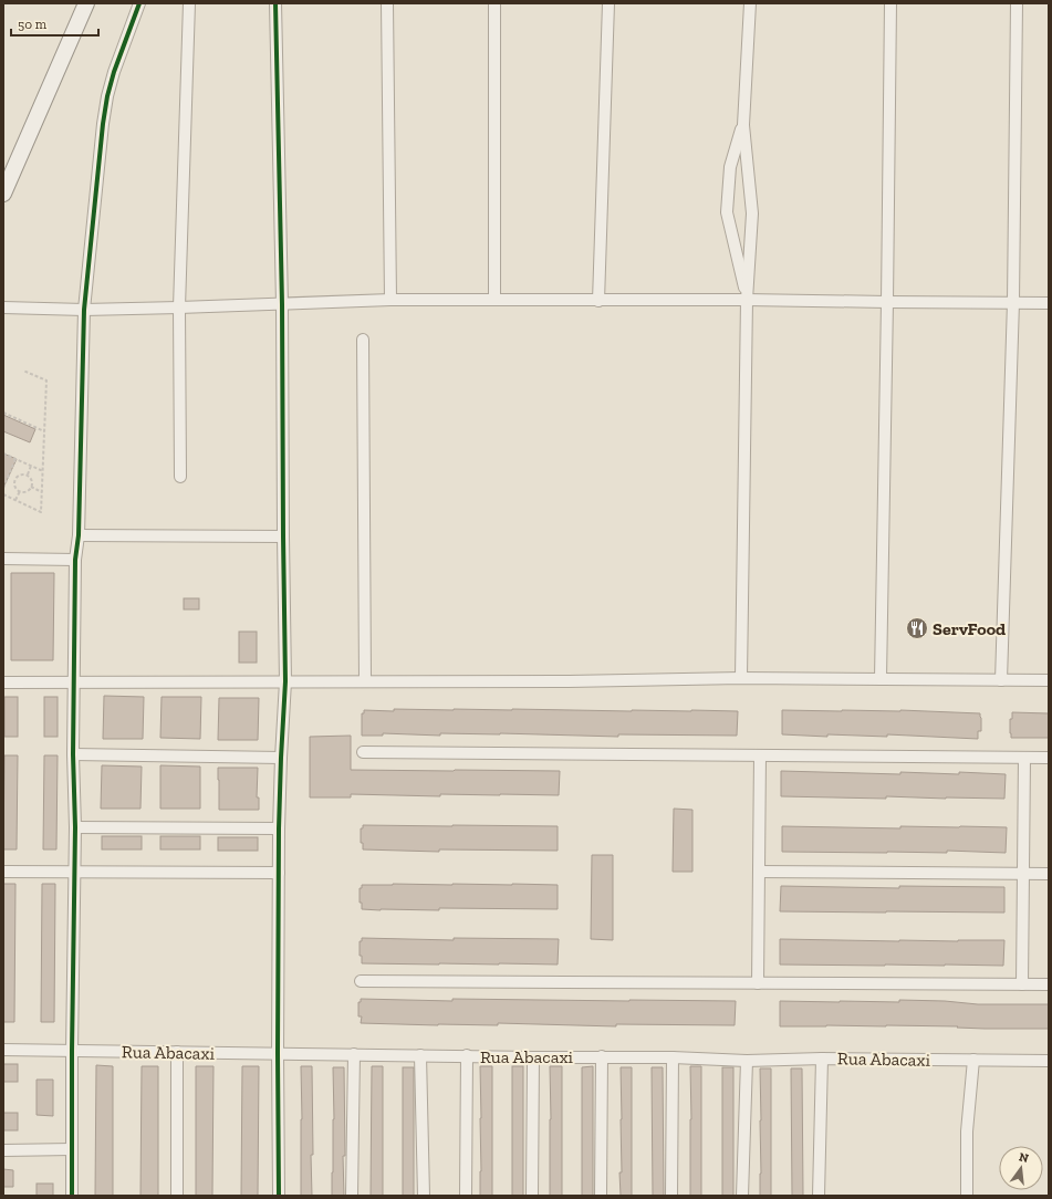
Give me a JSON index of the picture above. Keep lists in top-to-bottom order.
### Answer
{
  "streets": {
    "street": ["Rua Abacaxi"]
  },
  "places": {
    "restaurant": ["ServFood"]
  },
  "scale_bar": "50 m",
  "north": "top"
}
